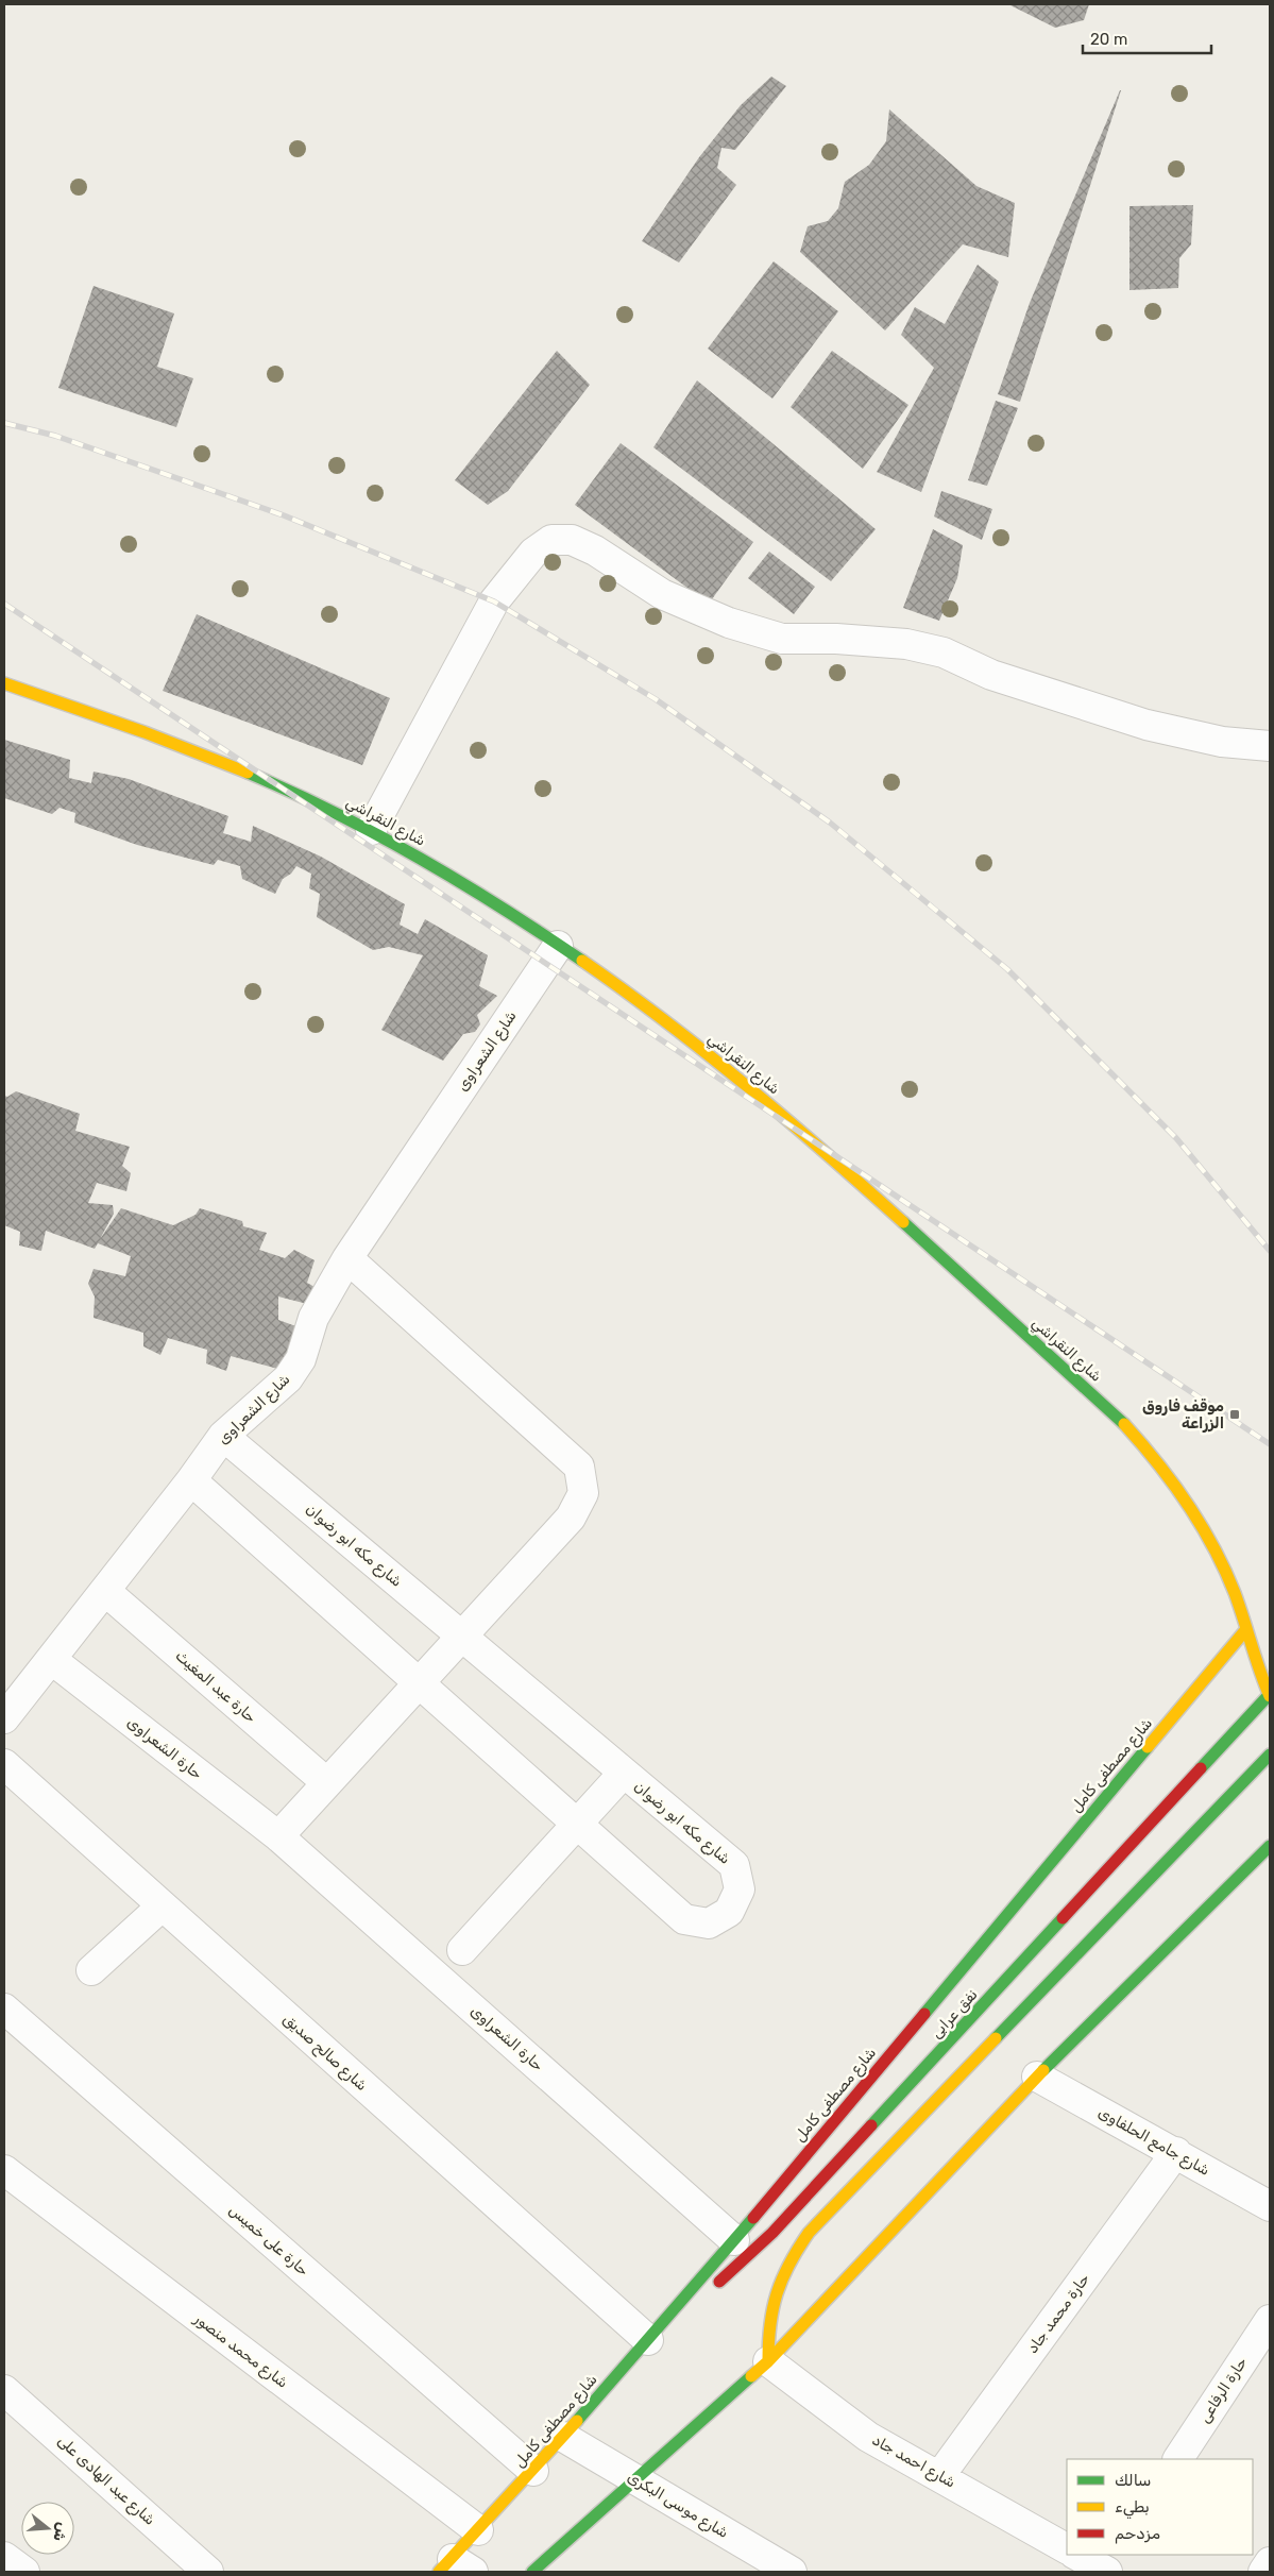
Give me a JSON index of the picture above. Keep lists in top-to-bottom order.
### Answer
{
  "streets": {
    "main road": ["شارع النقراشي", "شارع مصطفى كامل", "نفق عرابى"],
    "street": [
      "شارع الشعراوى",
      "شارع مكه ابو رضوان",
      "حارة عبد المغيث",
      "حارة الشعراوى",
      "شارع صالح صديق",
      "شارع جامع الحلفاوى",
      "حارة على خميس",
      "حارة محمد جاد",
      "شارع محمد منصور",
      "حارة الرفاعى",
      "شارع احمد جاد",
      "شارع عبد الهادى على",
      "شارع موسى البكرى"
    ]
  },
  "crossings": [
    ["شارع النقراشي", "شارع الشعراوى"],
    ["شارع النقراشي", "شارع مصطفى كامل"],
    ["شارع النقراشي", "نفق عرابى"],
    ["شارع الشعراوى", "شارع مكه ابو رضوان"],
    ["شارع الشعراوى", "حارة عبد المغيث"],
    ["شارع الشعراوى", "حارة الشعراوى"],
    ["حارة الشعراوى", "شارع مصطفى كامل"],
    ["شارع مصطفى كامل", "نفق عرابى"],
    ["شارع مصطفى كامل", "شارع صالح صديق"],
    ["شارع مصطفى كامل", "حارة على خميس"],
    ["شارع مصطفى كامل", "شارع محمد منصور"],
    ["شارع مصطفى كامل", "شارع موسى البكرى"],
    ["نفق عرابى", "شارع صالح صديق"],
    ["شارع جامع الحلفاوى", "حارة محمد جاد"],
    ["حارة محمد جاد", "شارع احمد جاد"]
  ],
  "places": {
    "transit": ["موقف فاروق الزراعة"]
  },
  "legend": ["سالك", "بطيء", "مزدحم"],
  "scale_bar": "20 m",
  "north": "right"
}
